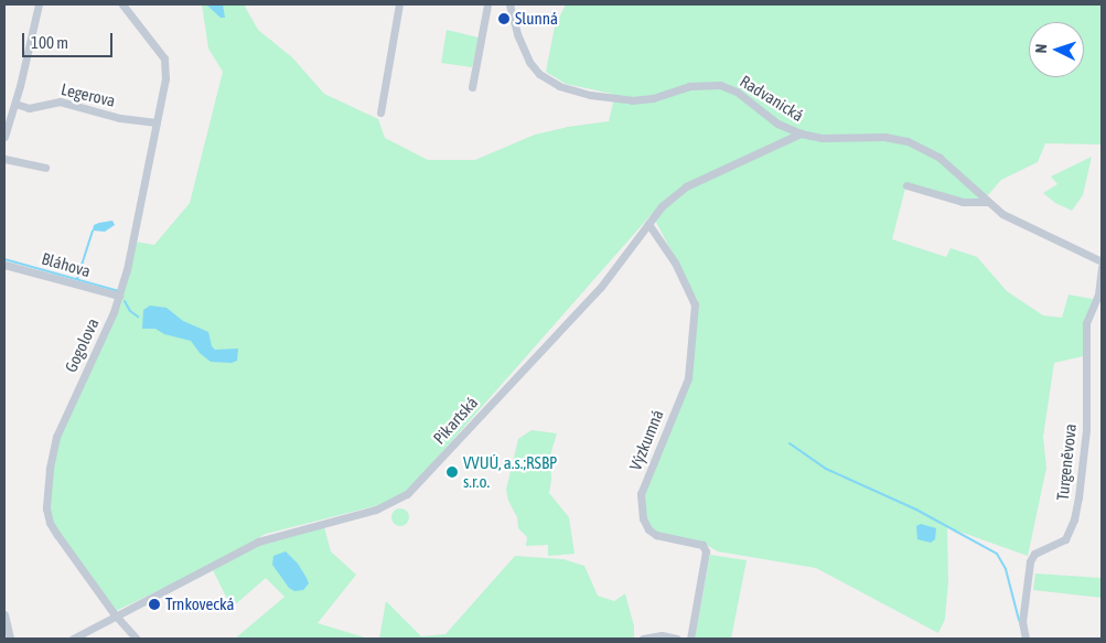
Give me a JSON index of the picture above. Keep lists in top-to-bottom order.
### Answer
{
  "streets": {
    "street": [
      "Legerova",
      "Radvanická",
      "Bláhova",
      "Gogolova",
      "Pikartská",
      "Výzkumná",
      "Turgeněvova"
    ]
  },
  "crossings": [
    ["Legerova", "Gogolova"],
    ["Radvanická", "Pikartská"],
    ["Bláhova", "Gogolova"],
    ["Gogolova", "Pikartská"],
    ["Pikartská", "Výzkumná"]
  ],
  "places": ["Slunná", "VVUÚ, a.s.;RSBP s.r.o.", "Trnkovecká"],
  "scale_bar": "100 m",
  "north": "left"
}
